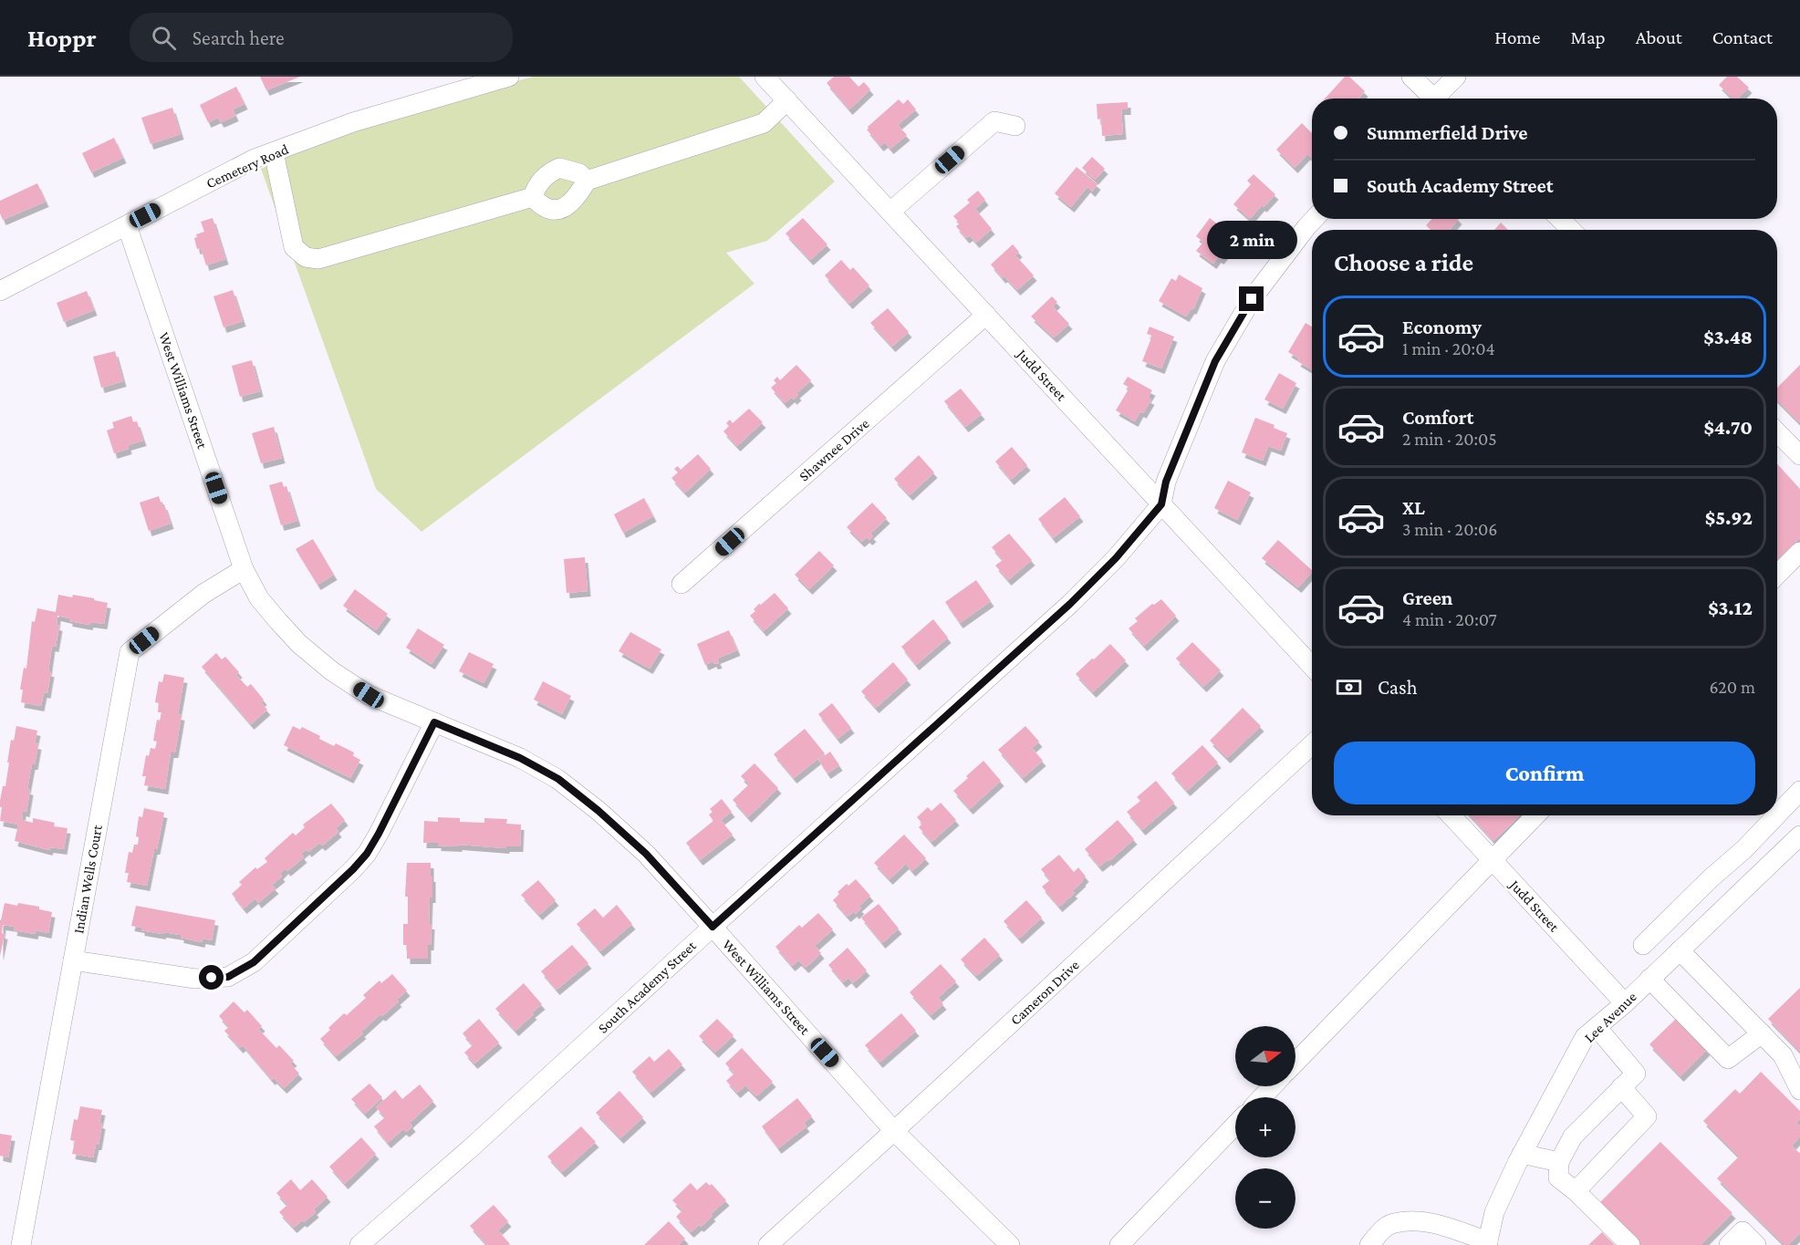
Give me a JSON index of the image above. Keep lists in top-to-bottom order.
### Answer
{
  "streets": {
    "street": [
      "Cemetery Road",
      "Judd Street",
      "West Williams Street",
      "Shawnee Drive",
      "Indian Wells Court",
      "South Academy Street",
      "Cameron Drive",
      "Lee Avenue"
    ]
  },
  "crossings": [
    ["Cemetery Road", "West Williams Street"],
    ["Judd Street", "Shawnee Drive"],
    ["Judd Street", "South Academy Street"],
    ["Judd Street", "Lee Avenue"],
    ["West Williams Street", "Indian Wells Court"],
    ["West Williams Street", "South Academy Street"],
    ["West Williams Street", "Cameron Drive"]
  ],
  "north": "right",
  "page": {
    "header": "Hoppr",
    "search": "Search here",
    "nav": [
      "Home",
      "Map",
      "About",
      "Contact"
    ],
    "banner": ["Summerfield Drive", "South Academy Street"],
    "bubble": "2 min",
    "heading": "Choose a ride",
    "list": [
      {
        "name": "Economy",
        "note": "1 min · 20:04",
        "value": "$3.48"
      },
      {
        "name": "Comfort",
        "note": "2 min · 20:05",
        "value": "$4.70"
      },
      {
        "name": "XL",
        "note": "3 min · 20:06",
        "value": "$5.92"
      },
      {
        "name": "Green",
        "note": "4 min · 20:07",
        "value": "$3.12"
      }
    ],
    "pay": ["Cash", "620 m"],
    "buttons": "Confirm",
    "map_buttons": ["+", "−"]
  }
}
